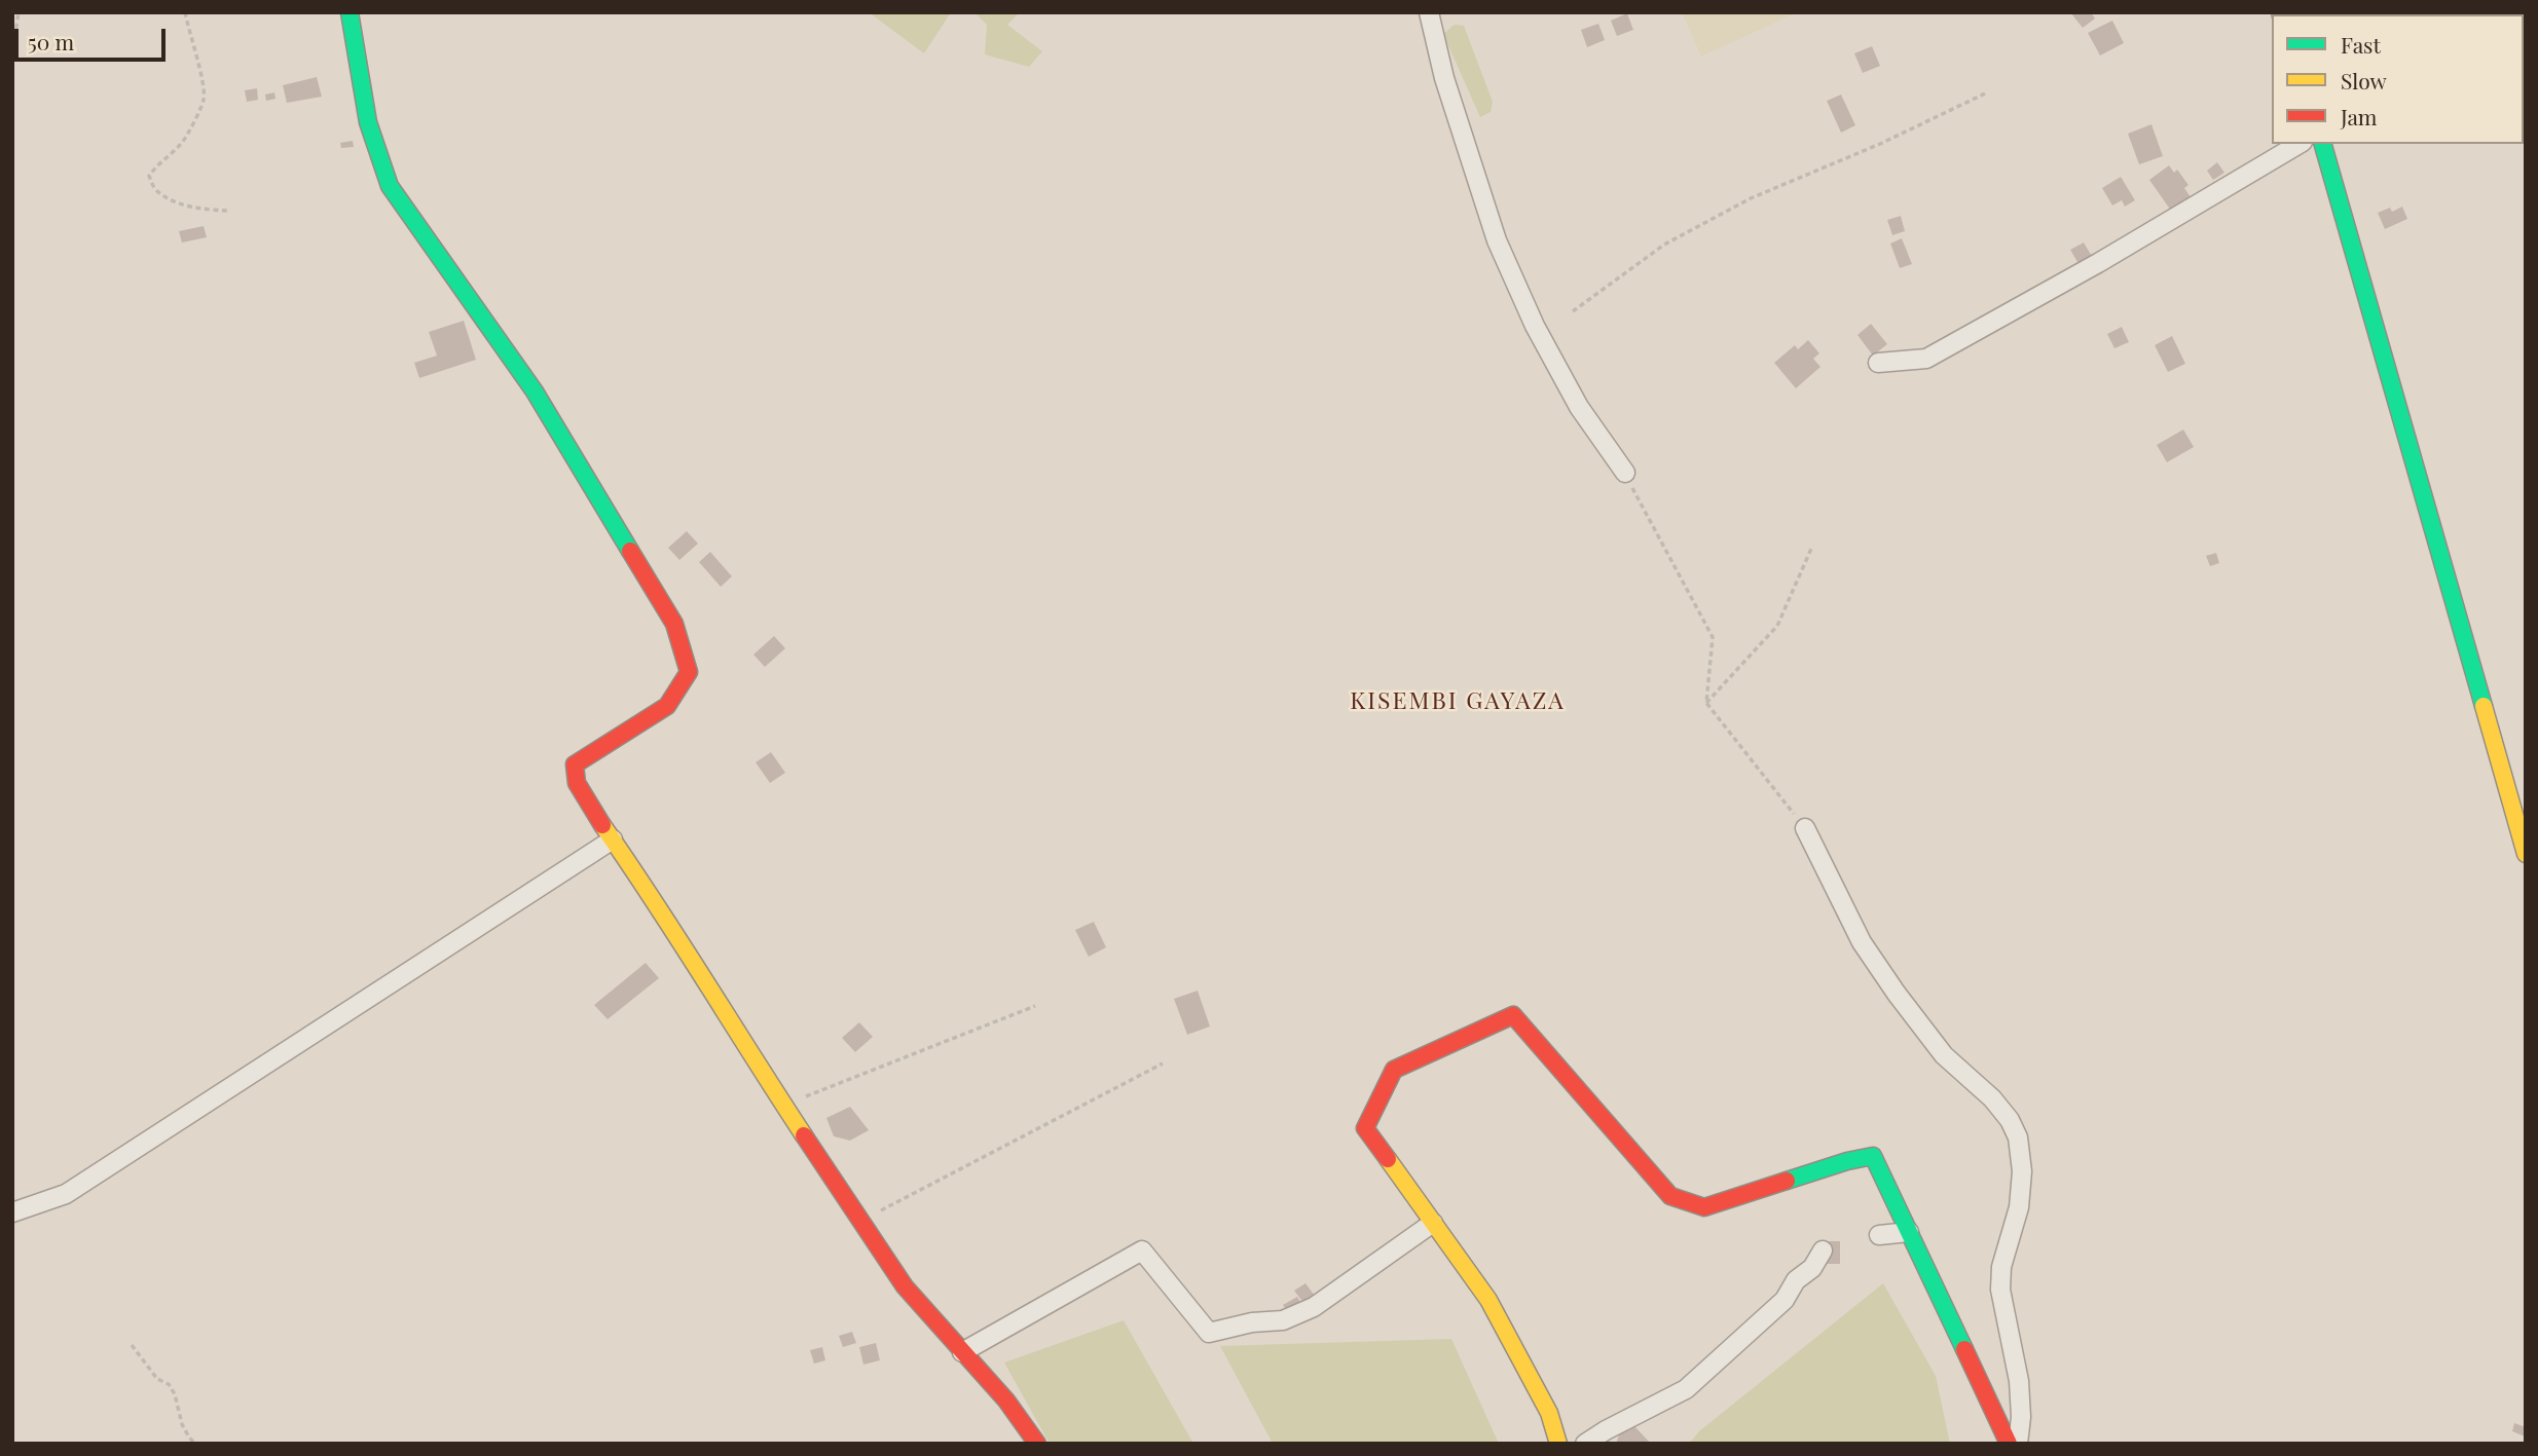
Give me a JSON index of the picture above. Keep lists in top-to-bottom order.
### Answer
{
  "districts": ["KISEMBI GAYAZA"],
  "legend": ["Fast", "Slow", "Jam"],
  "scale_bar": "50 m"
}
